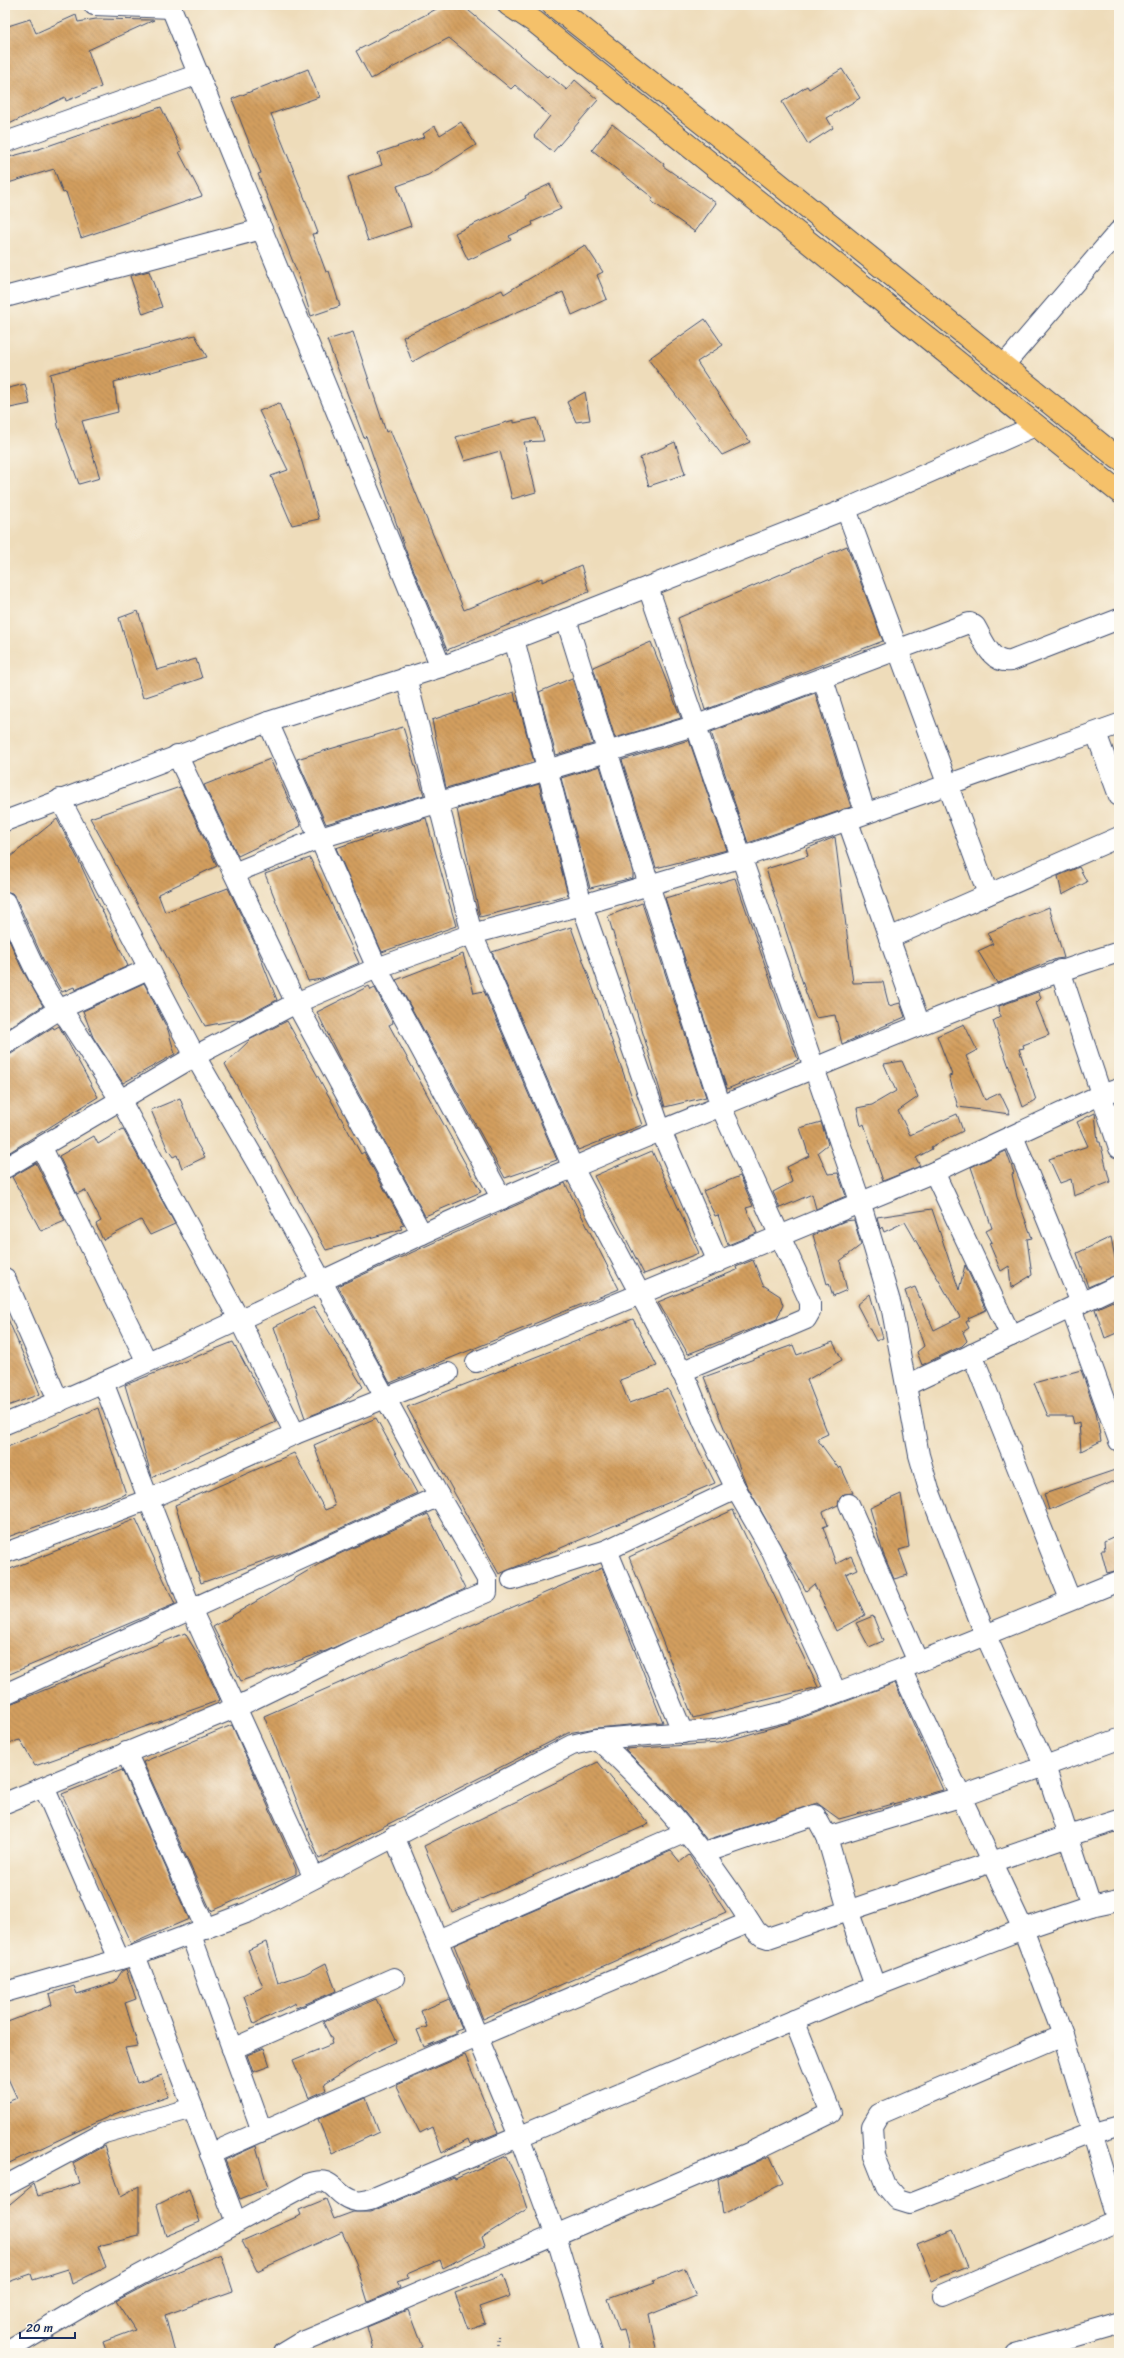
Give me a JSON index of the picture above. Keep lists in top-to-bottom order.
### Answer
{
  "scale_bar": "20 m"
}
